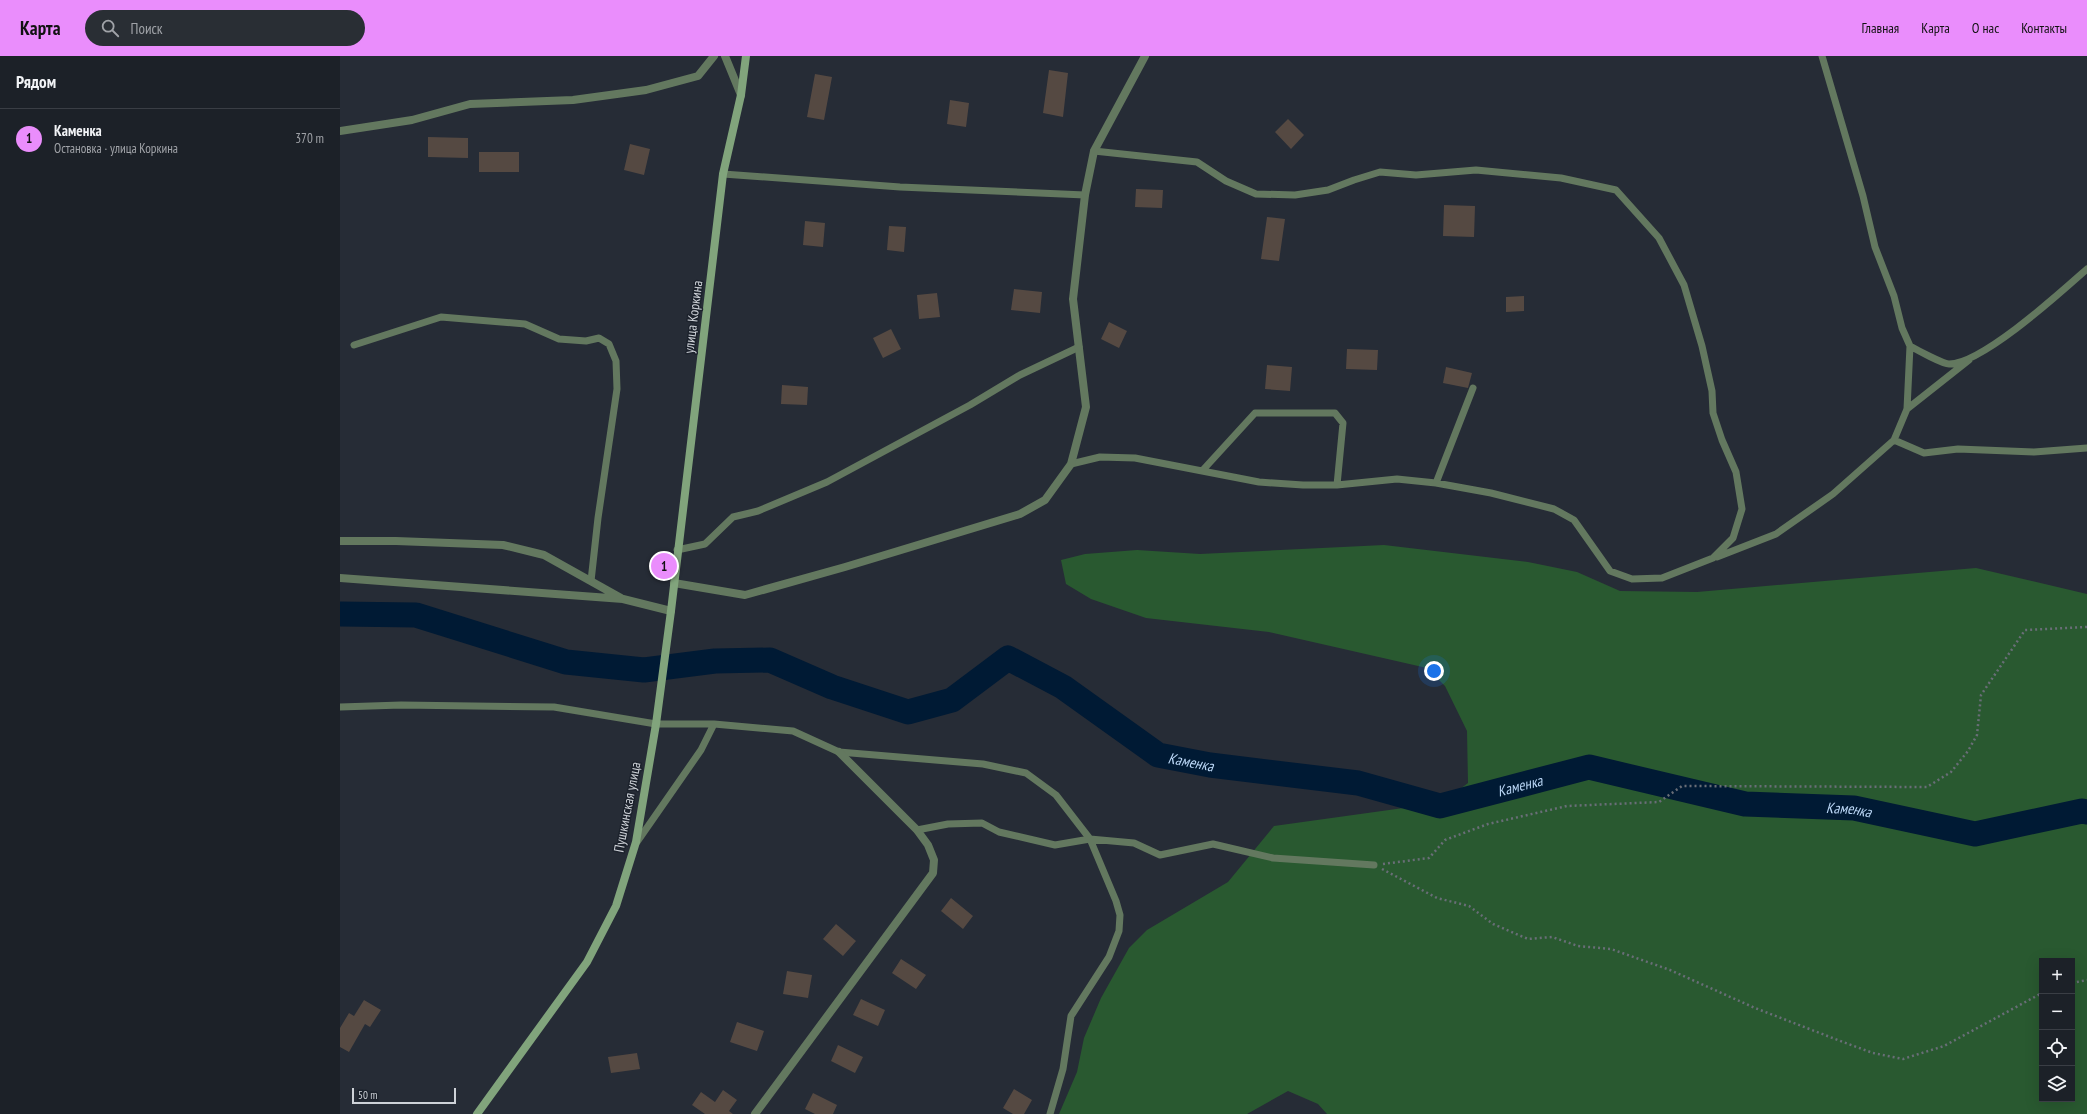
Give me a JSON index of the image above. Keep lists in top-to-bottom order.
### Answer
{
  "streets": {
    "main road": ["улица Коркина", "Пушкинская улица"]
  },
  "crossings": [
    ["улица Коркина", "Пушкинская улица"]
  ],
  "water": ["Каменка"],
  "scale_bar": "50 m",
  "page": {
    "header": "Карта",
    "search": "Поиск",
    "nav": [
      "Главная",
      "Карта",
      "О нас",
      "Контакты"
    ],
    "heading": "Рядом",
    "list": [
      {
        "mark": "1",
        "name": "Каменка",
        "note": "Остановка · улица Коркина",
        "value": "370 m"
      }
    ],
    "pins": "1",
    "map_buttons": ["+", "−"],
    "scale": "50 m"
  }
}
